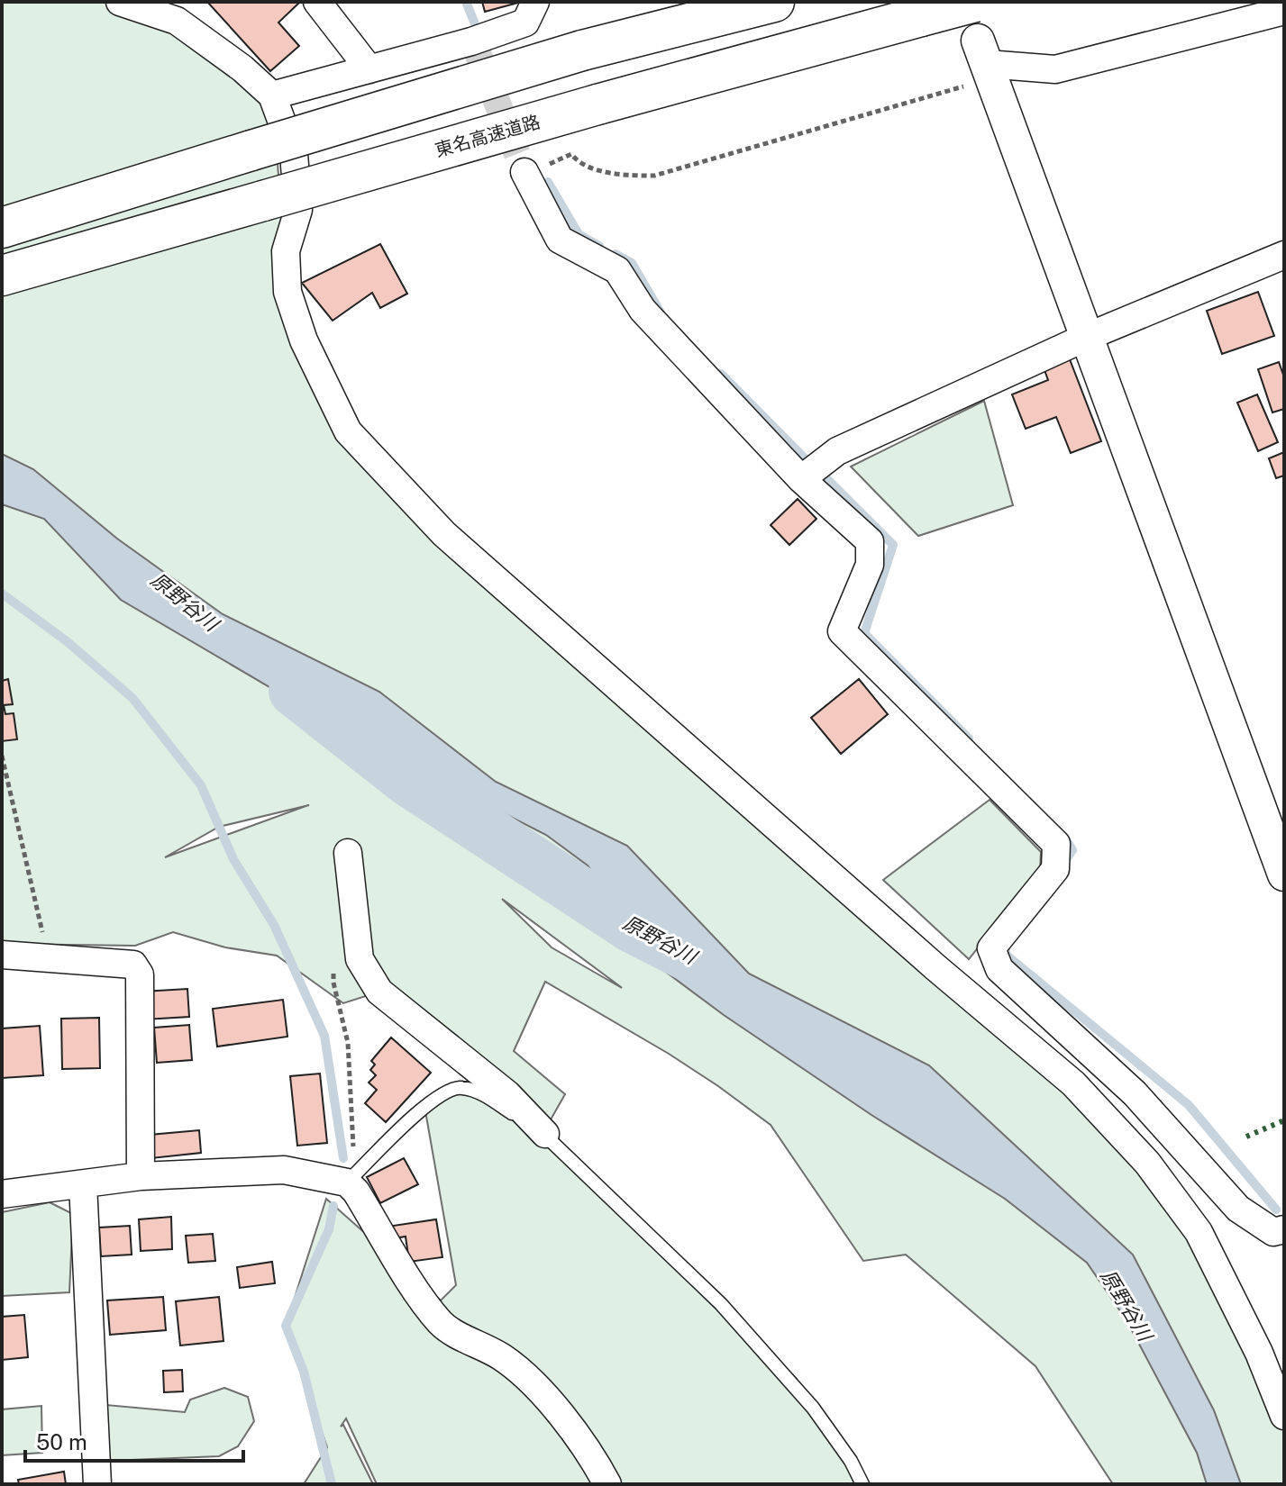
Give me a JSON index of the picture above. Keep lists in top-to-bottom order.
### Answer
{
  "streets": {
    "highway": ["東名高速道路"]
  },
  "water": ["原野谷川"],
  "scale_bar": "50 m"
}
